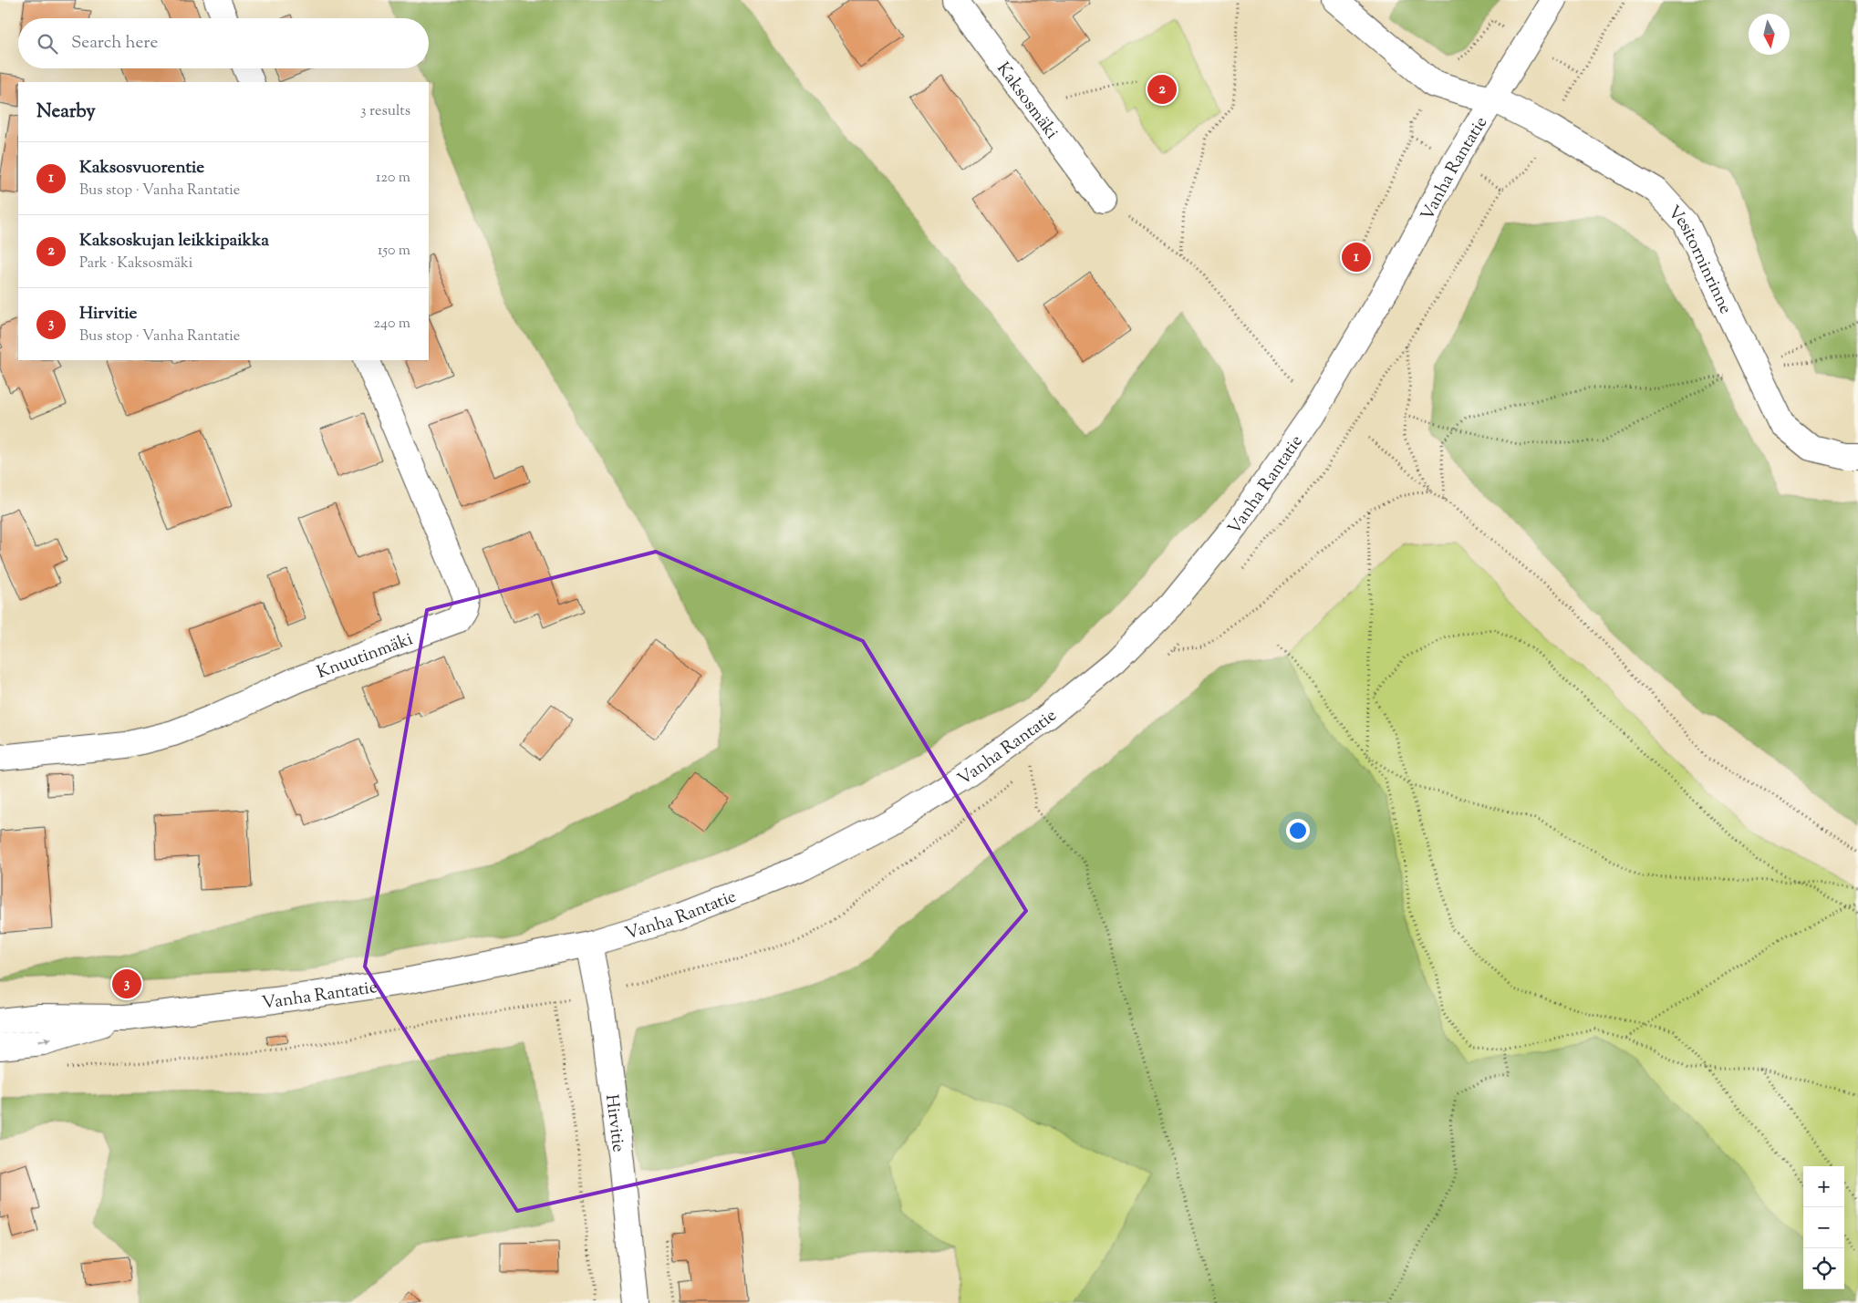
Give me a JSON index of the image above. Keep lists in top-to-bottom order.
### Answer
{
  "streets": {
    "street": [
      "Kaksosmäki",
      "Vanha Rantatie",
      "Vesitorninrinne",
      "Knuutinmäki",
      "Hirvitie"
    ]
  },
  "crossings": [
    ["Vanha Rantatie", "Vesitorninrinne"],
    ["Vanha Rantatie", "Hirvitie"]
  ],
  "north": "bottom",
  "page": {
    "search": "Search here",
    "pins": ["2", "1", "3"],
    "heading": ["Nearby", "3 results"],
    "list": [
      {
        "mark": "1",
        "name": "Kaksosvuorentie",
        "note": "Bus stop · Vanha Rantatie",
        "value": "120 m"
      },
      {
        "mark": "2",
        "name": "Kaksoskujan leikkipaikka",
        "note": "Park · Kaksosmäki",
        "value": "150 m"
      },
      {
        "mark": "3",
        "name": "Hirvitie",
        "note": "Bus stop · Vanha Rantatie",
        "value": "240 m"
      }
    ],
    "map_buttons": ["+", "−"]
  }
}
